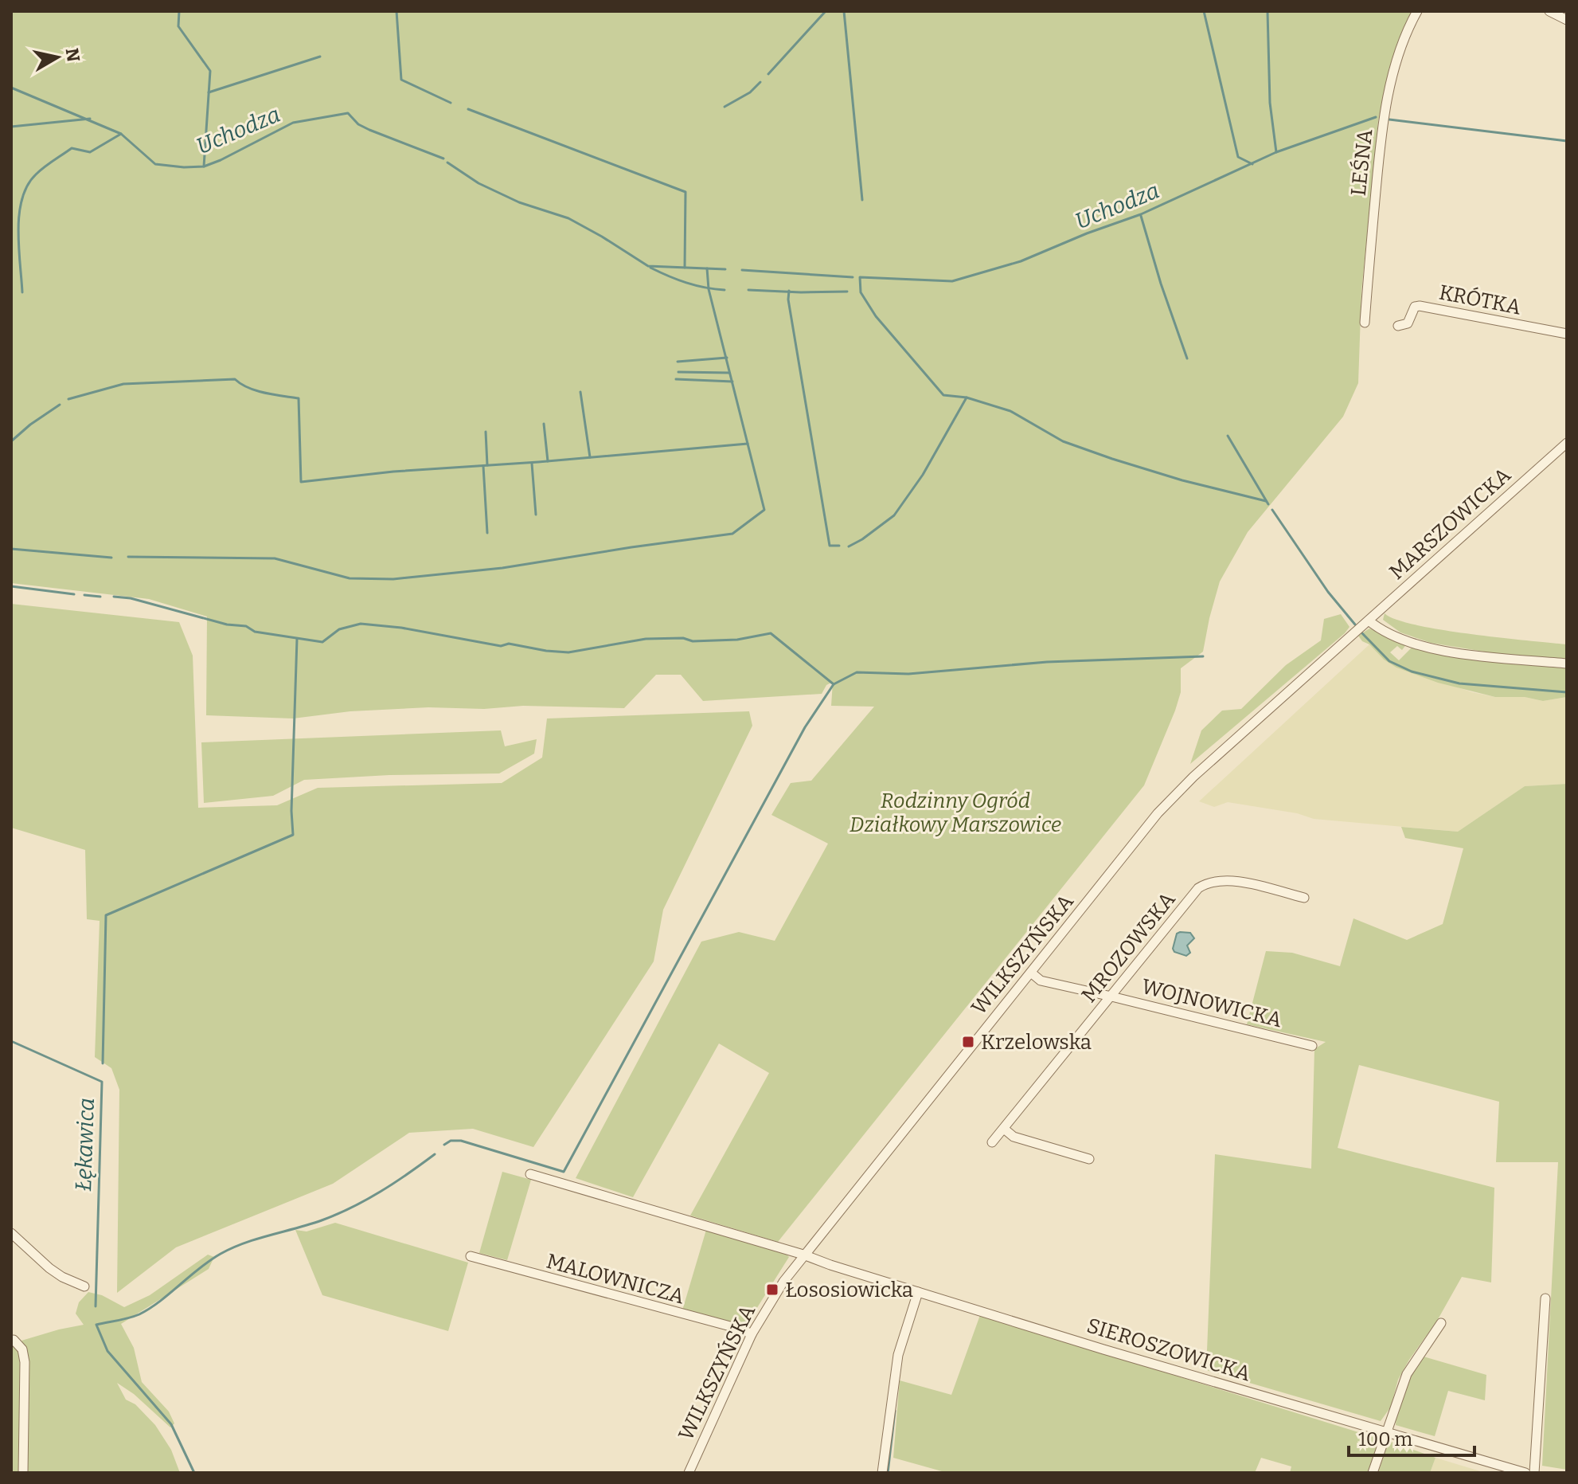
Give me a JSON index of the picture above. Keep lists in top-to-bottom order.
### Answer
{
  "streets": {
    "street": [
      "LEŚNA",
      "KRÓTKA",
      "MARSZOWICKA",
      "MROZOWSKA",
      "WILKSZYŃSKA",
      "WOJNOWICKA",
      "MALOWNICZA",
      "SIEROSZOWICKA"
    ]
  },
  "crossings": [
    ["MARSZOWICKA", "WILKSZYŃSKA"],
    ["MROZOWSKA", "WOJNOWICKA"],
    ["WILKSZYŃSKA", "WOJNOWICKA"],
    ["WILKSZYŃSKA", "MALOWNICZA"],
    ["WILKSZYŃSKA", "SIEROSZOWICKA"]
  ],
  "water": ["Uchodza", "Łękawica"],
  "parks": ["Rodzinny Ogród Działkowy Marszowice"],
  "places": {
    "transit": ["Krzelowska", "Łososiowicka"]
  },
  "scale_bar": "100 m",
  "north": "right"
}
